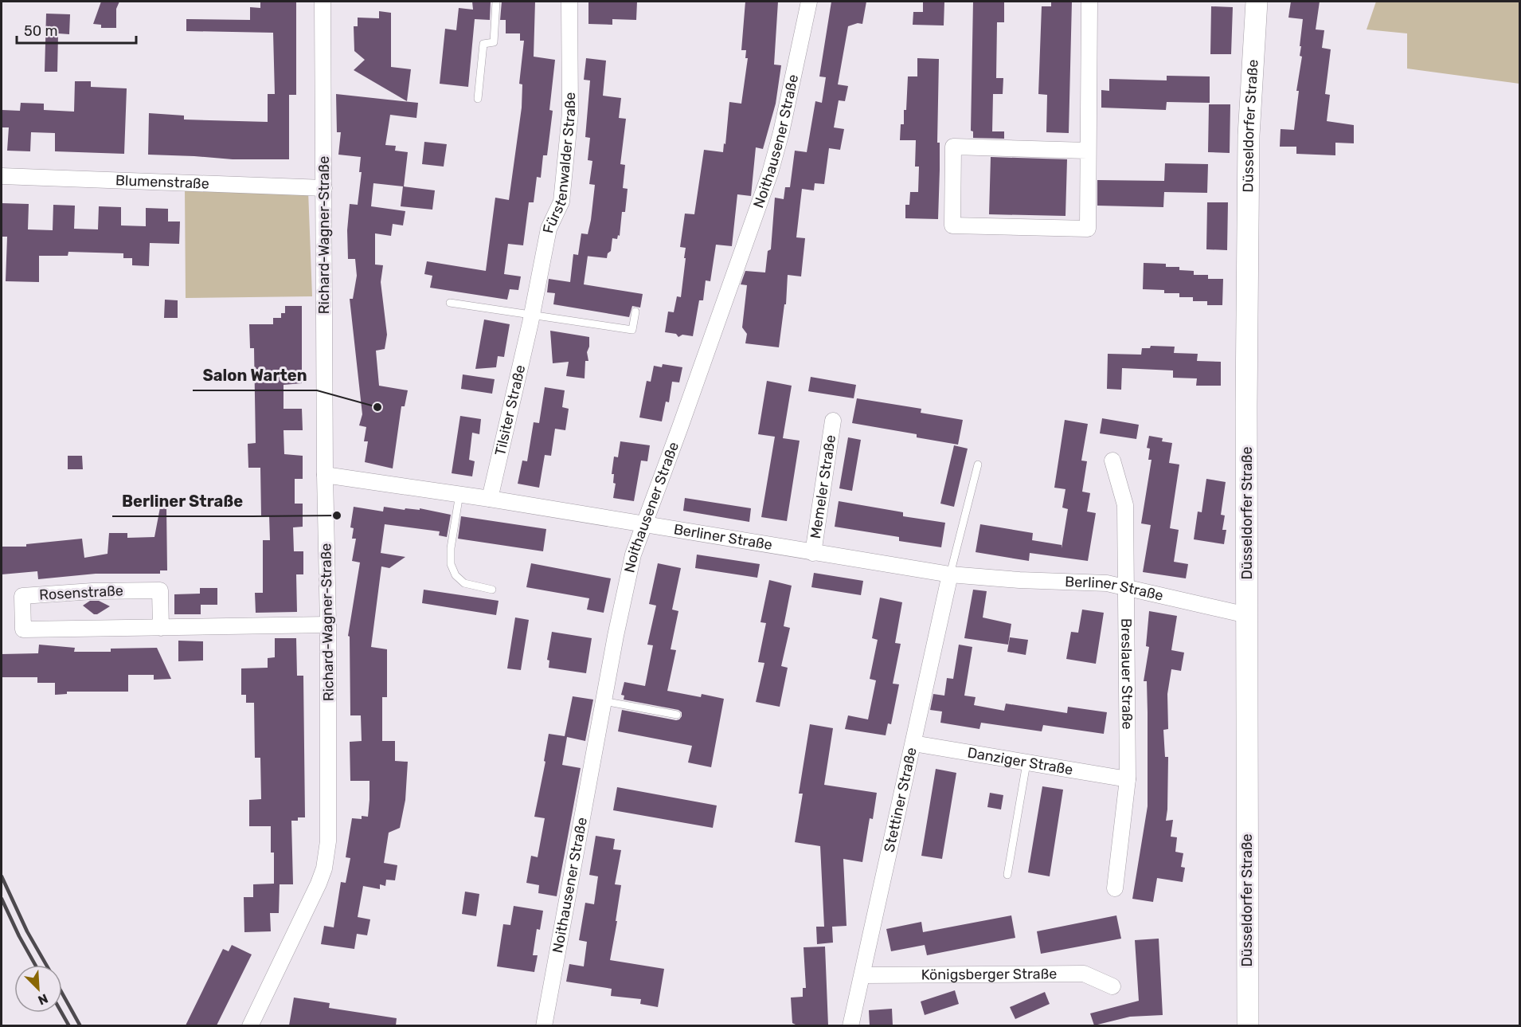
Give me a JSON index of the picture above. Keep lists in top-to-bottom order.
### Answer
{
  "streets": {
    "street": [
      "Düsseldorfer Straße",
      "Noithausener Straße",
      "Fürstenwalder Straße",
      "Blumenstraße",
      "Richard-Wagner-Straße",
      "Tilsiter Straße",
      "Memeler Straße",
      "Berliner Straße",
      "Rosenstraße",
      "Breslauer Straße",
      "Danziger Straße",
      "Stettiner Straße",
      "Königsberger Straße"
    ]
  },
  "crossings": [
    ["Düsseldorfer Straße", "Berliner Straße"],
    ["Noithausener Straße", "Berliner Straße"],
    ["Fürstenwalder Straße", "Tilsiter Straße"],
    ["Blumenstraße", "Richard-Wagner-Straße"],
    ["Richard-Wagner-Straße", "Berliner Straße"],
    ["Richard-Wagner-Straße", "Rosenstraße"],
    ["Tilsiter Straße", "Berliner Straße"],
    ["Memeler Straße", "Berliner Straße"],
    ["Berliner Straße", "Breslauer Straße"],
    ["Berliner Straße", "Stettiner Straße"],
    ["Breslauer Straße", "Danziger Straße"],
    ["Danziger Straße", "Stettiner Straße"],
    ["Stettiner Straße", "Königsberger Straße"]
  ],
  "places": ["Salon Warten", "Berliner Straße"],
  "scale_bar": "50 m",
  "north": "bottom right"
}
